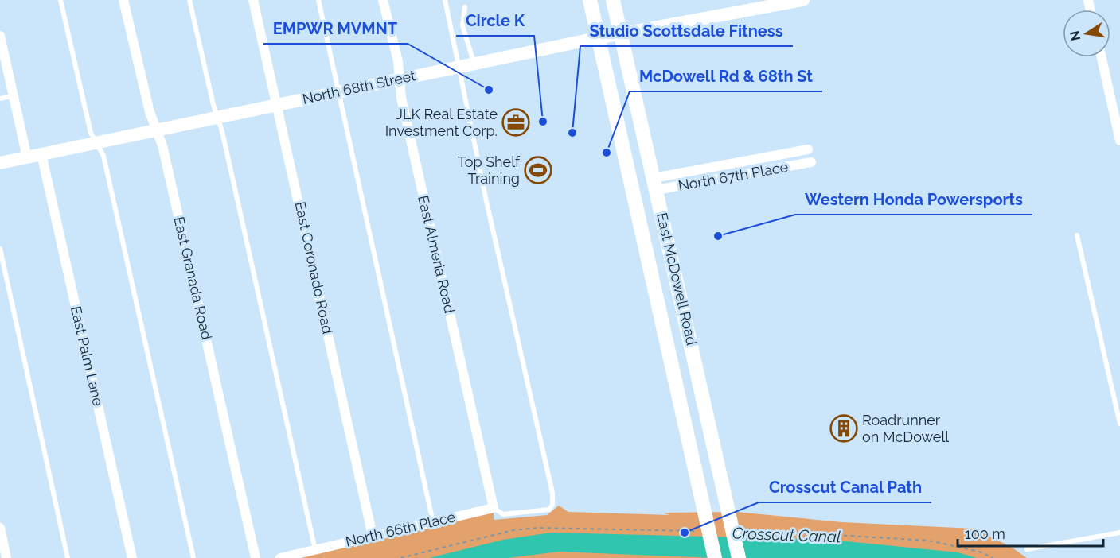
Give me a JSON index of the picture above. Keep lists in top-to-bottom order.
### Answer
{
  "streets": {
    "main road": ["East McDowell Road"],
    "street": [
      "North 68th Street",
      "North 67th Place",
      "East Almeria Road",
      "East Coronado Road",
      "East Granada Road",
      "East Palm Lane",
      "North 66th Place"
    ]
  },
  "crossings": [
    ["North 68th Street", "East Almeria Road"],
    ["North 68th Street", "East Coronado Road"],
    ["North 68th Street", "East Granada Road"],
    ["North 68th Street", "East McDowell Road"],
    ["North 68th Street", "East Palm Lane"],
    ["North 67th Place", "East McDowell Road"],
    ["East Almeria Road", "North 66th Place"],
    ["East Coronado Road", "North 66th Place"]
  ],
  "water": ["Crosscut Canal"],
  "places": {
    "other": [
      "EMPWR MVMNT",
      "Circle K",
      "Studio Scottsdale Fitness",
      "McDowell Rd & 68th St",
      "Western Honda Powersports",
      "Crosscut Canal Path"
    ],
    "office": ["JLK Real Estate Investment Corp."],
    "sports": ["Top Shelf Training"],
    "building": ["Roadrunner on McDowell"]
  },
  "scale_bar": "100 m",
  "north": "left"
}
